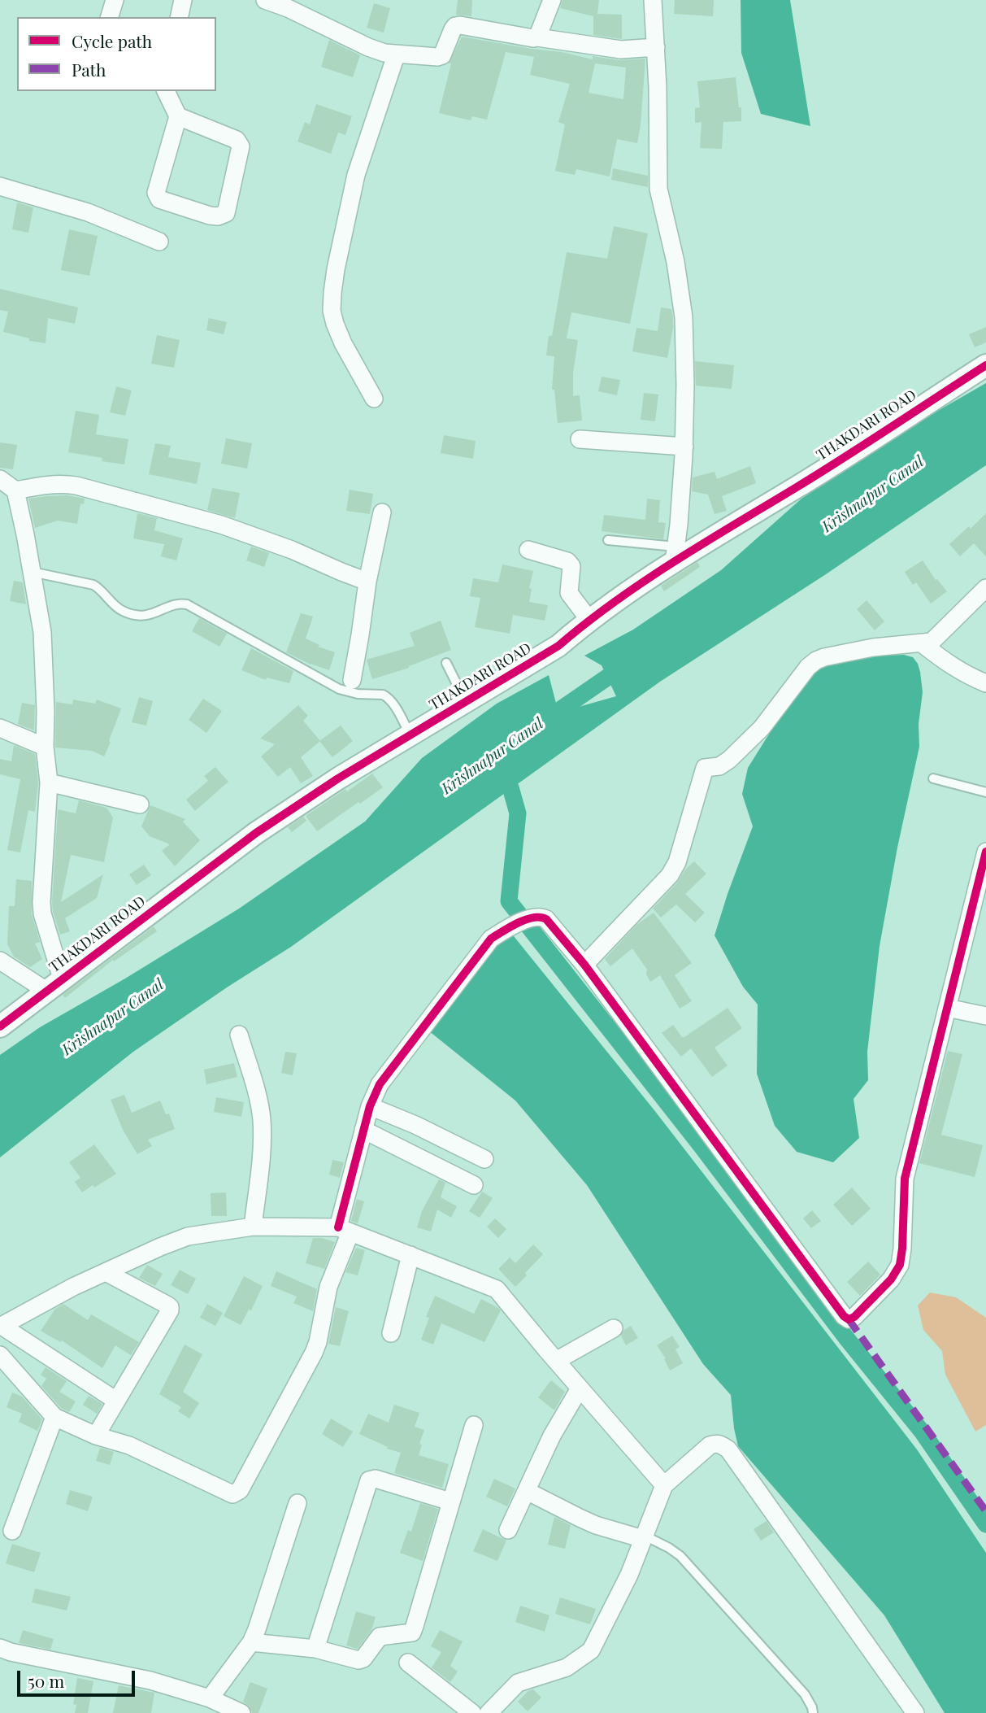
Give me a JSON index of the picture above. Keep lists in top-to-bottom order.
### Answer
{
  "streets": {
    "street": ["THAKDARI ROAD"]
  },
  "water": ["Krishnapur Canal"],
  "legend": ["Cycle path", "Path"],
  "scale_bar": "50 m"
}
